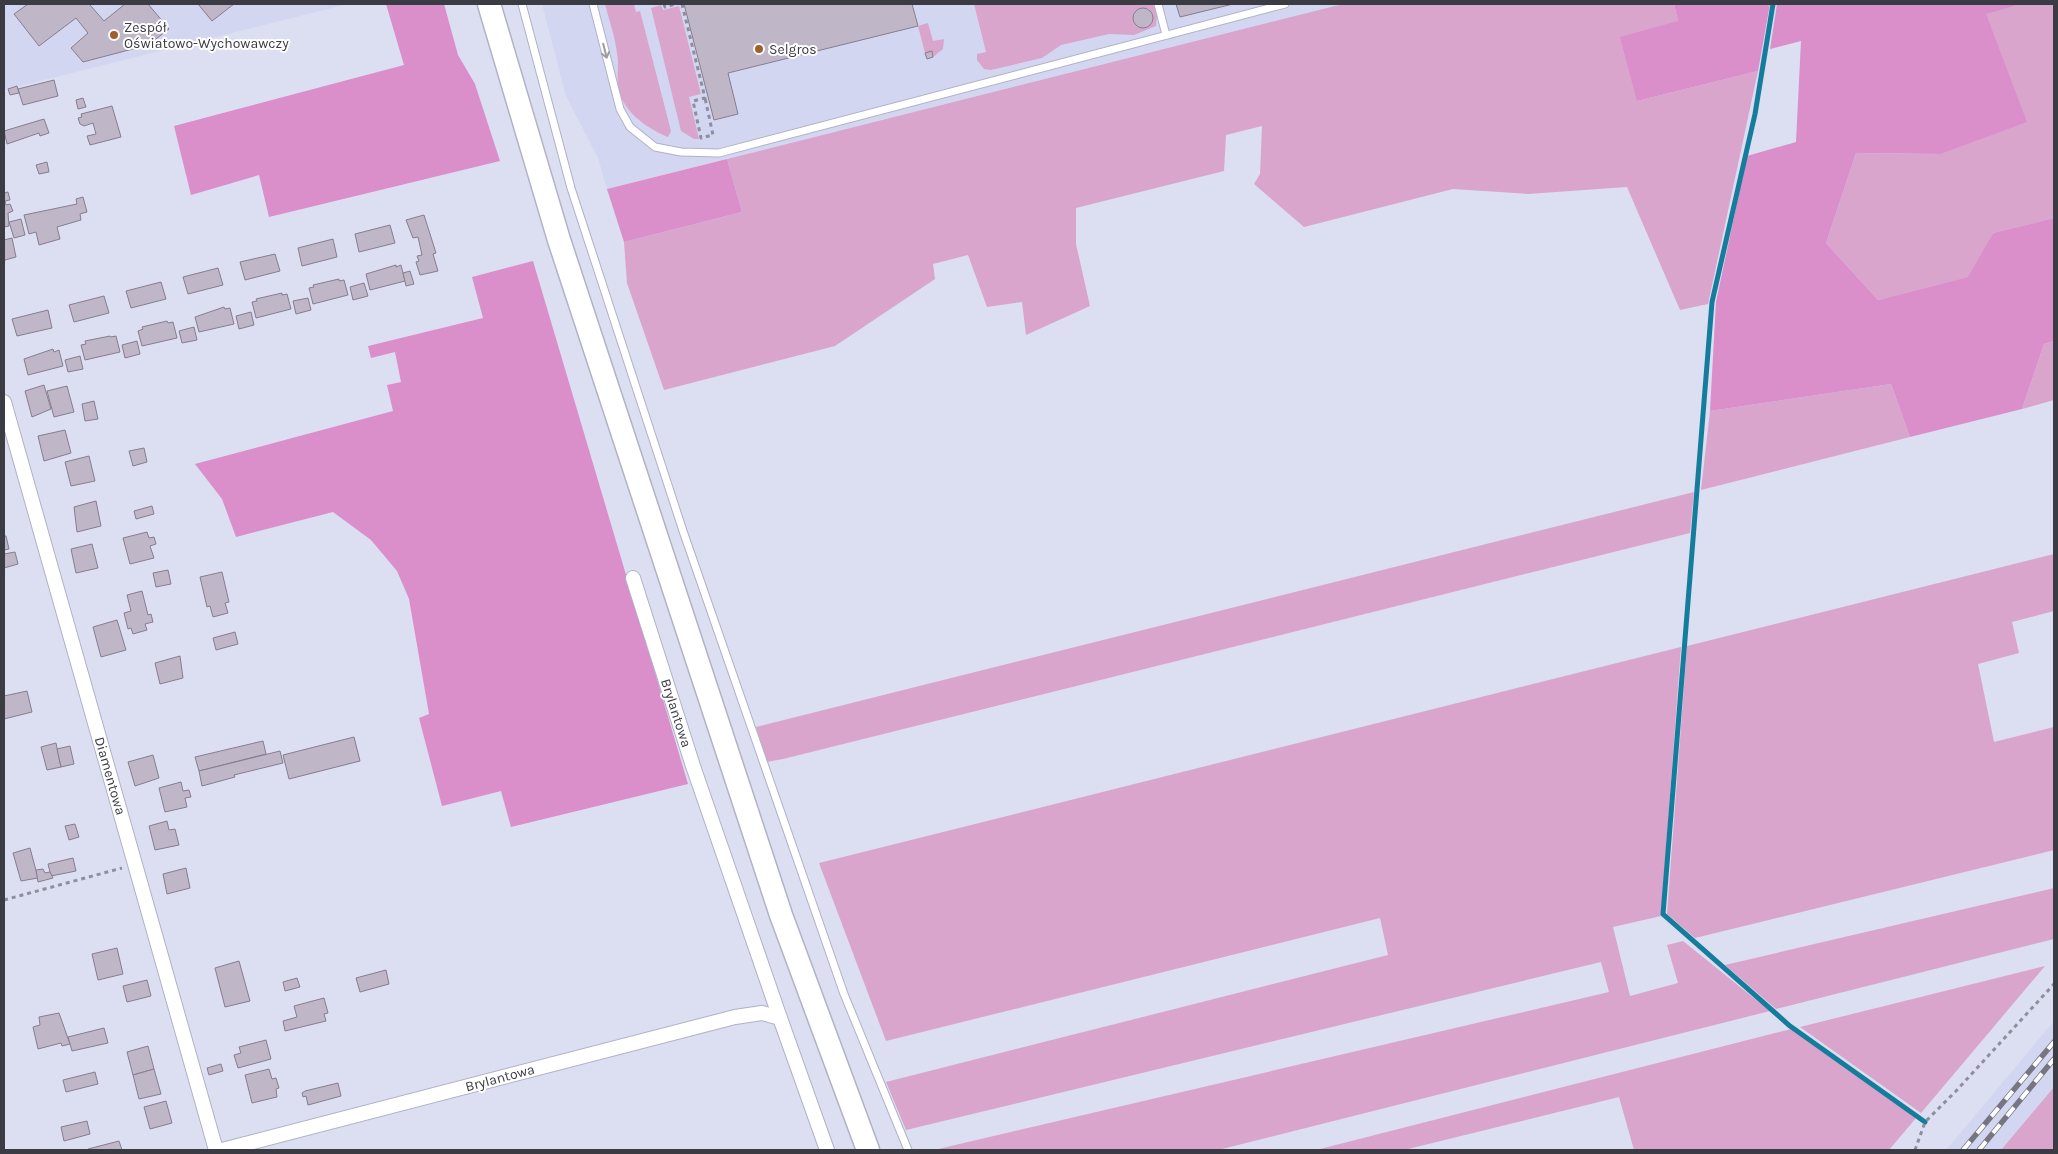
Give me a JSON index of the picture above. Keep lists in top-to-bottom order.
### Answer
{
  "streets": {
    "street": ["Brylantowa", "Diamentowa"]
  },
  "places": ["Zespół Oświatowo-Wychowawczy", "Selgros"]
}
